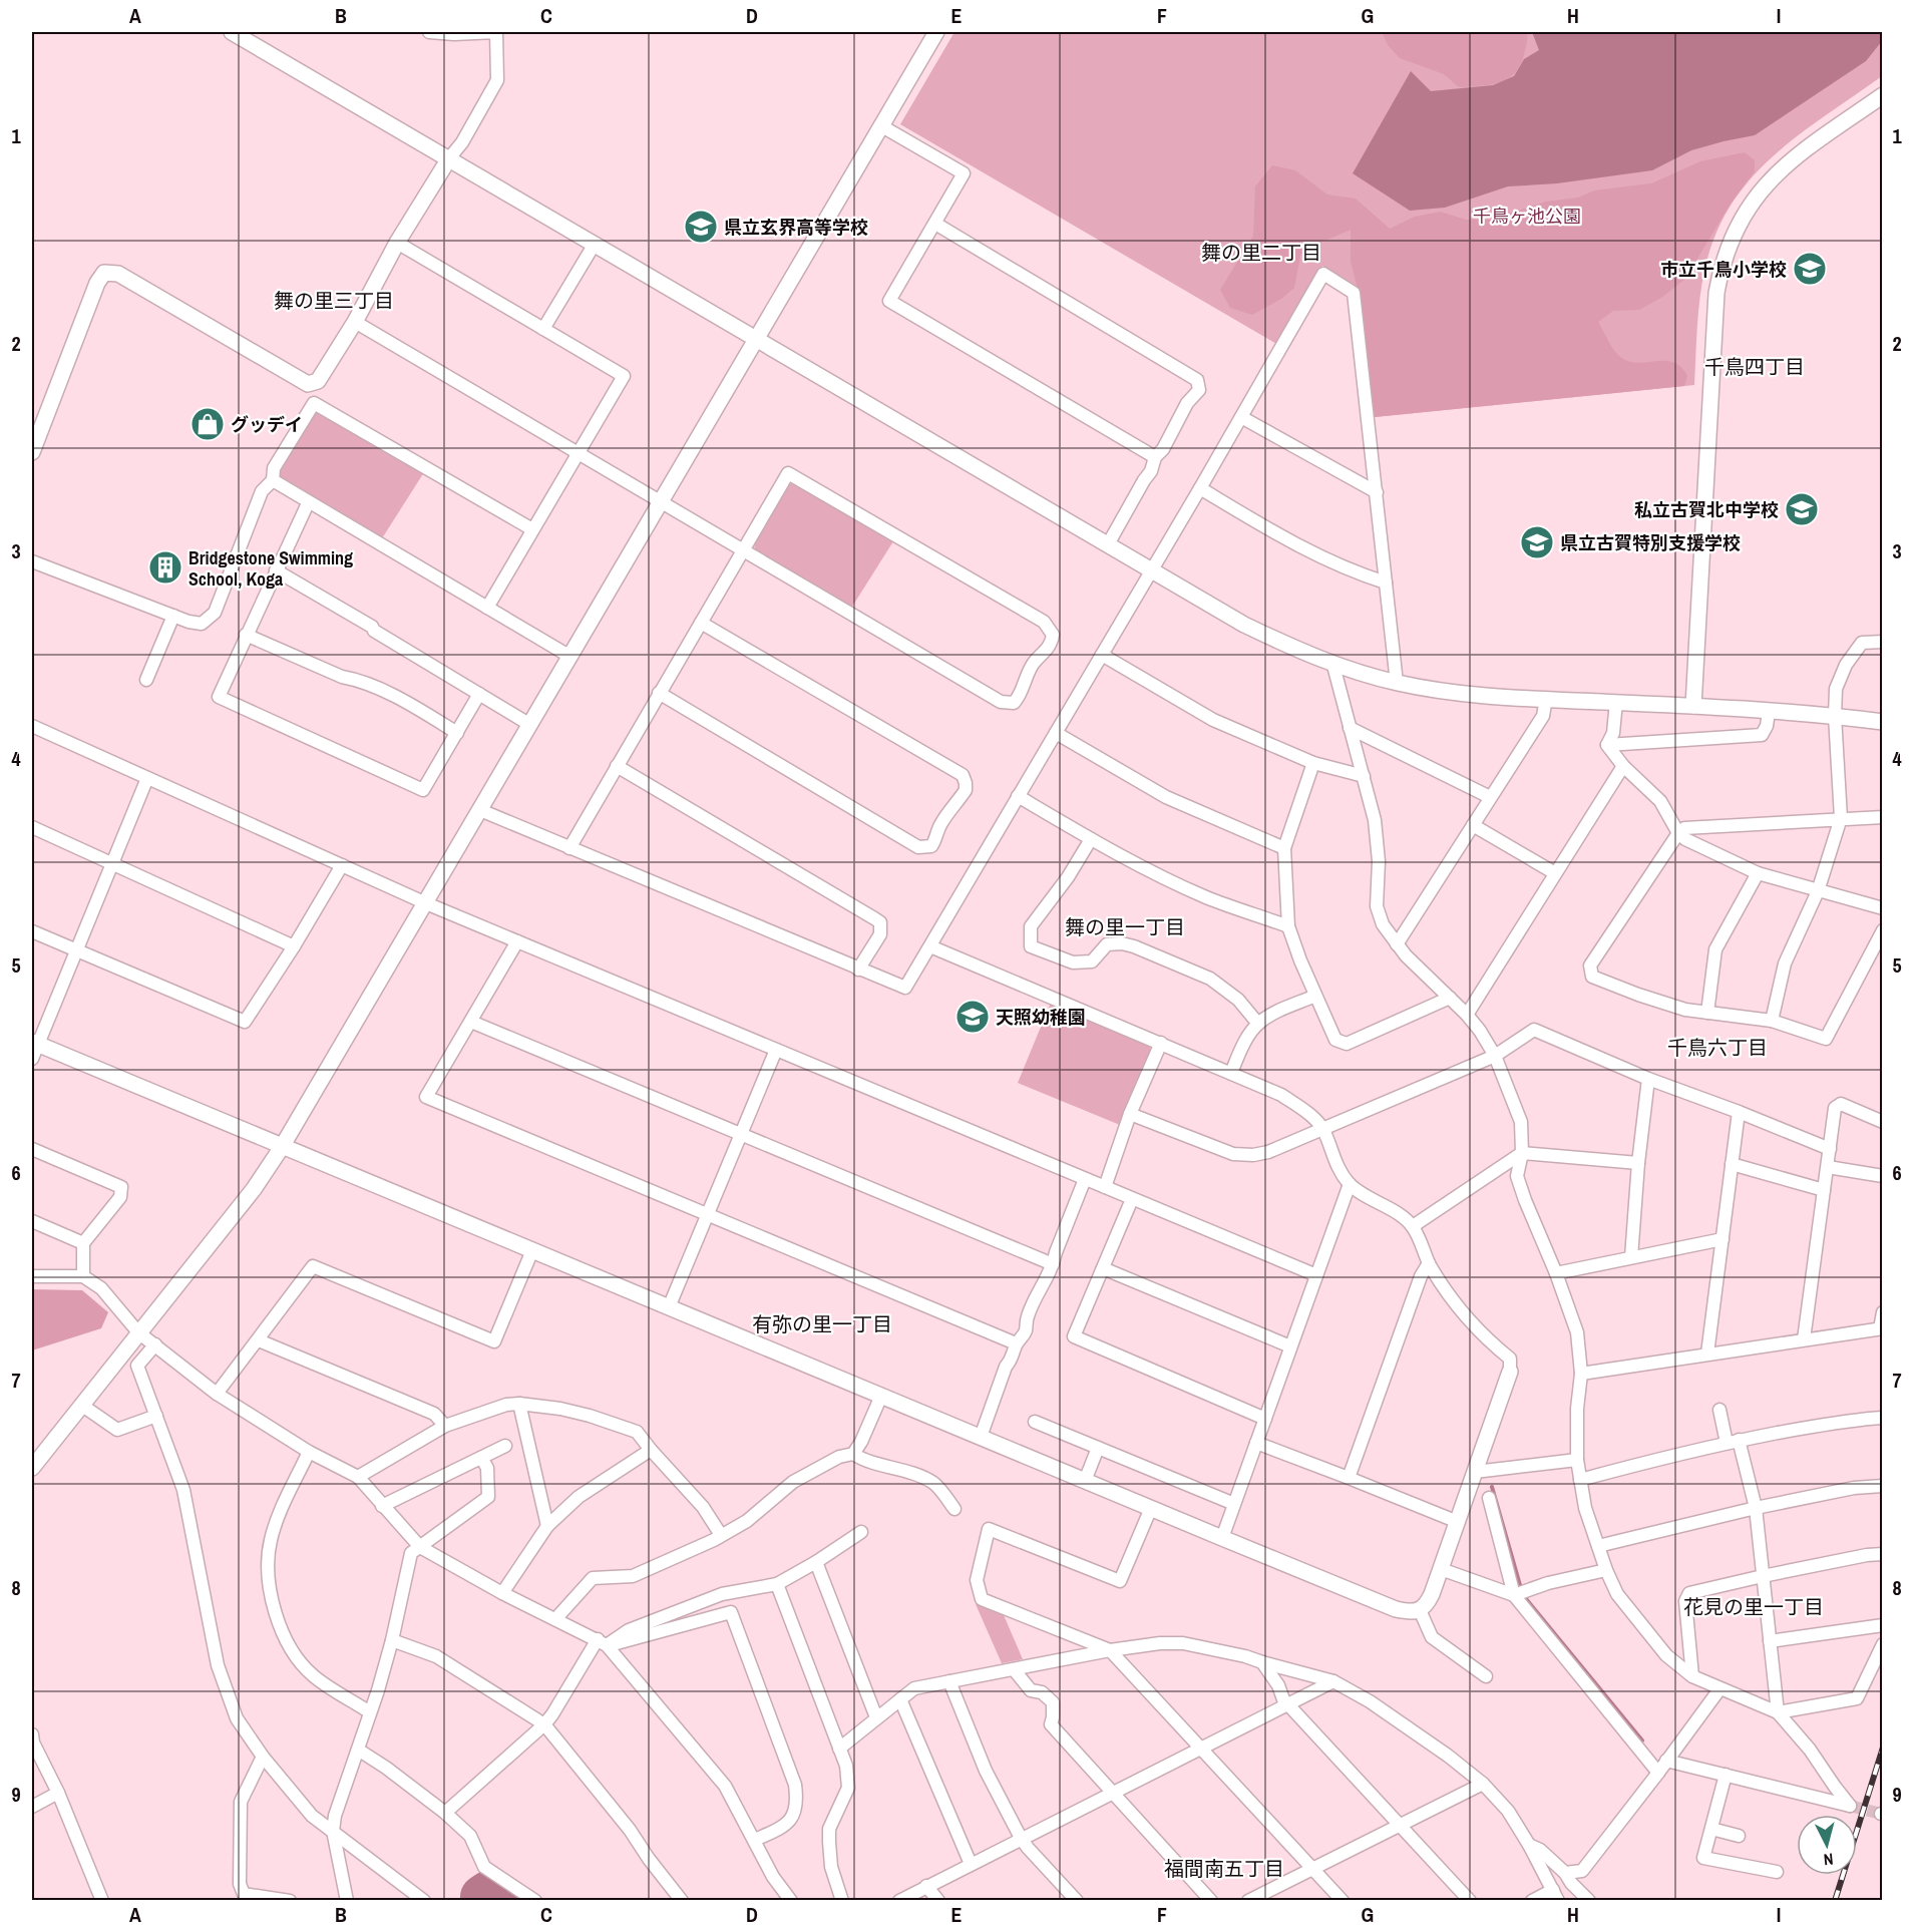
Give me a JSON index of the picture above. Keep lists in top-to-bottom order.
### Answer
{
  "districts": [
    "舞の里二丁目",
    "舞の里三丁目",
    "千鳥四丁目",
    "舞の里一丁目",
    "千鳥六丁目",
    "有弥の里一丁目",
    "花見の里一丁目",
    "福間南五丁目"
  ],
  "parks": ["千鳥ヶ池公園"],
  "places": {
    "school or university": [
      "県立玄界高等学校",
      "市立千鳥小学校",
      "私立古賀北中学校",
      "県立古賀特別支援学校",
      "天照幼稚園"
    ],
    "shop": ["グッデイ"],
    "building": ["Bridgestone Swimming School, Koga"]
  },
  "north": "bottom",
  "grid": {
    "columns": [
      "A",
      "B",
      "C",
      "D",
      "E",
      "F",
      "G",
      "H",
      "I"
    ],
    "rows": [
      "1",
      "2",
      "3",
      "4",
      "5",
      "6",
      "7",
      "8",
      "9"
    ]
  }
}
